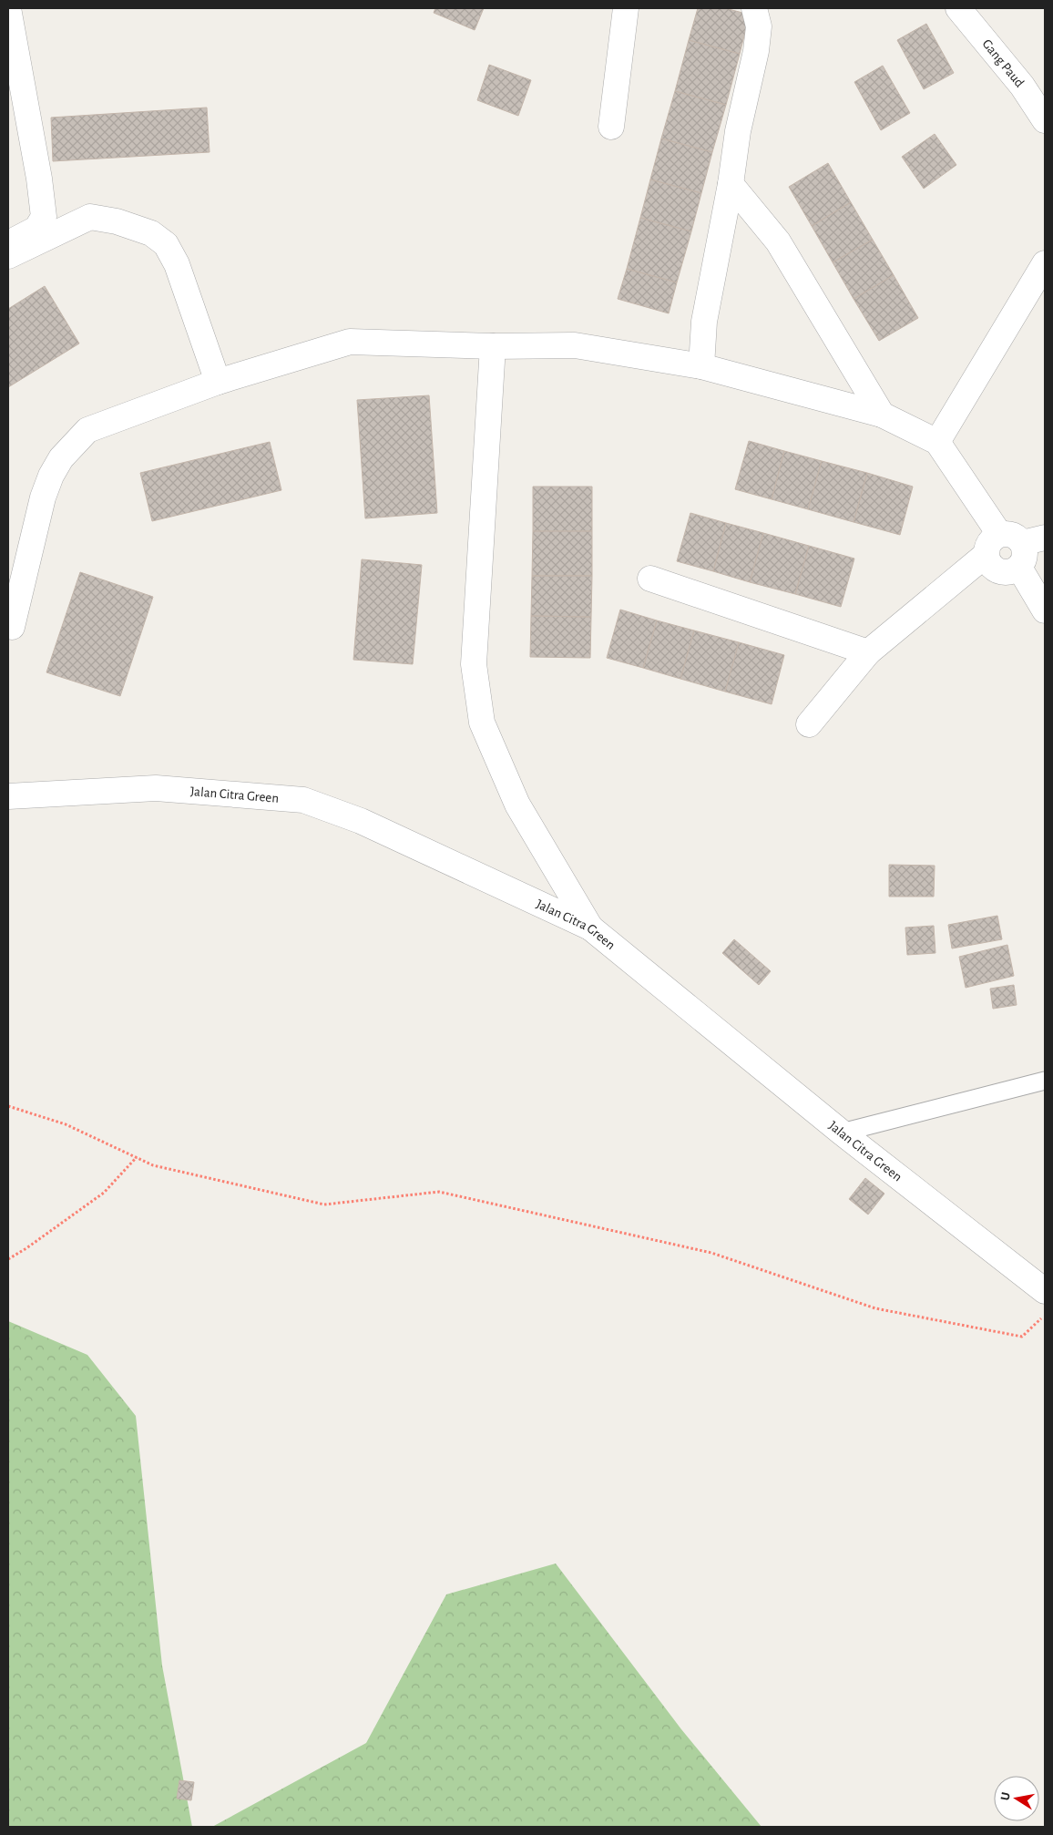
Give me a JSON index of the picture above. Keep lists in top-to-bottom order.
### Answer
{
  "streets": {
    "street": ["Gang Paud", "Jalan Citra Green"]
  },
  "north": "left"
}
